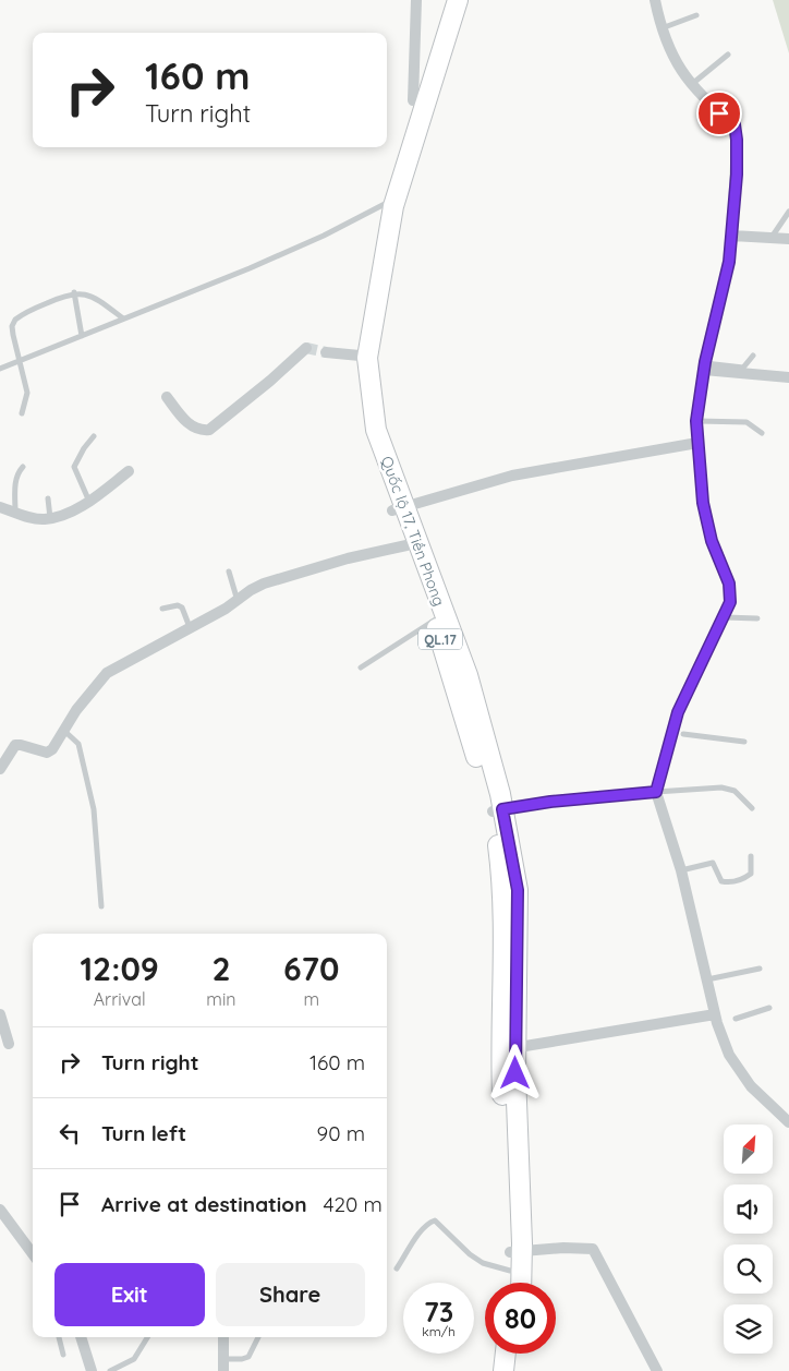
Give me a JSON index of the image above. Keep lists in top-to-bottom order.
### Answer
{
  "streets": {
    "highway": ["Quốc lộ 17, Tiền Phong", "QL.17"]
  },
  "north": "top right",
  "page": {
    "turn": ["160 m", "Turn right"],
    "eta": [
      "12:09",
      "Arrival",
      "2",
      "min",
      "670",
      "m"
    ],
    "list": [
      {
        "name": "Turn right",
        "value": "160 m"
      },
      {
        "name": "Turn left",
        "value": "90 m"
      },
      {
        "name": "Arrive at destination",
        "value": "420 m"
      }
    ],
    "buttons": ["Exit", "Share"],
    "speed": "73 km/h",
    "limit": "80"
  }
}
